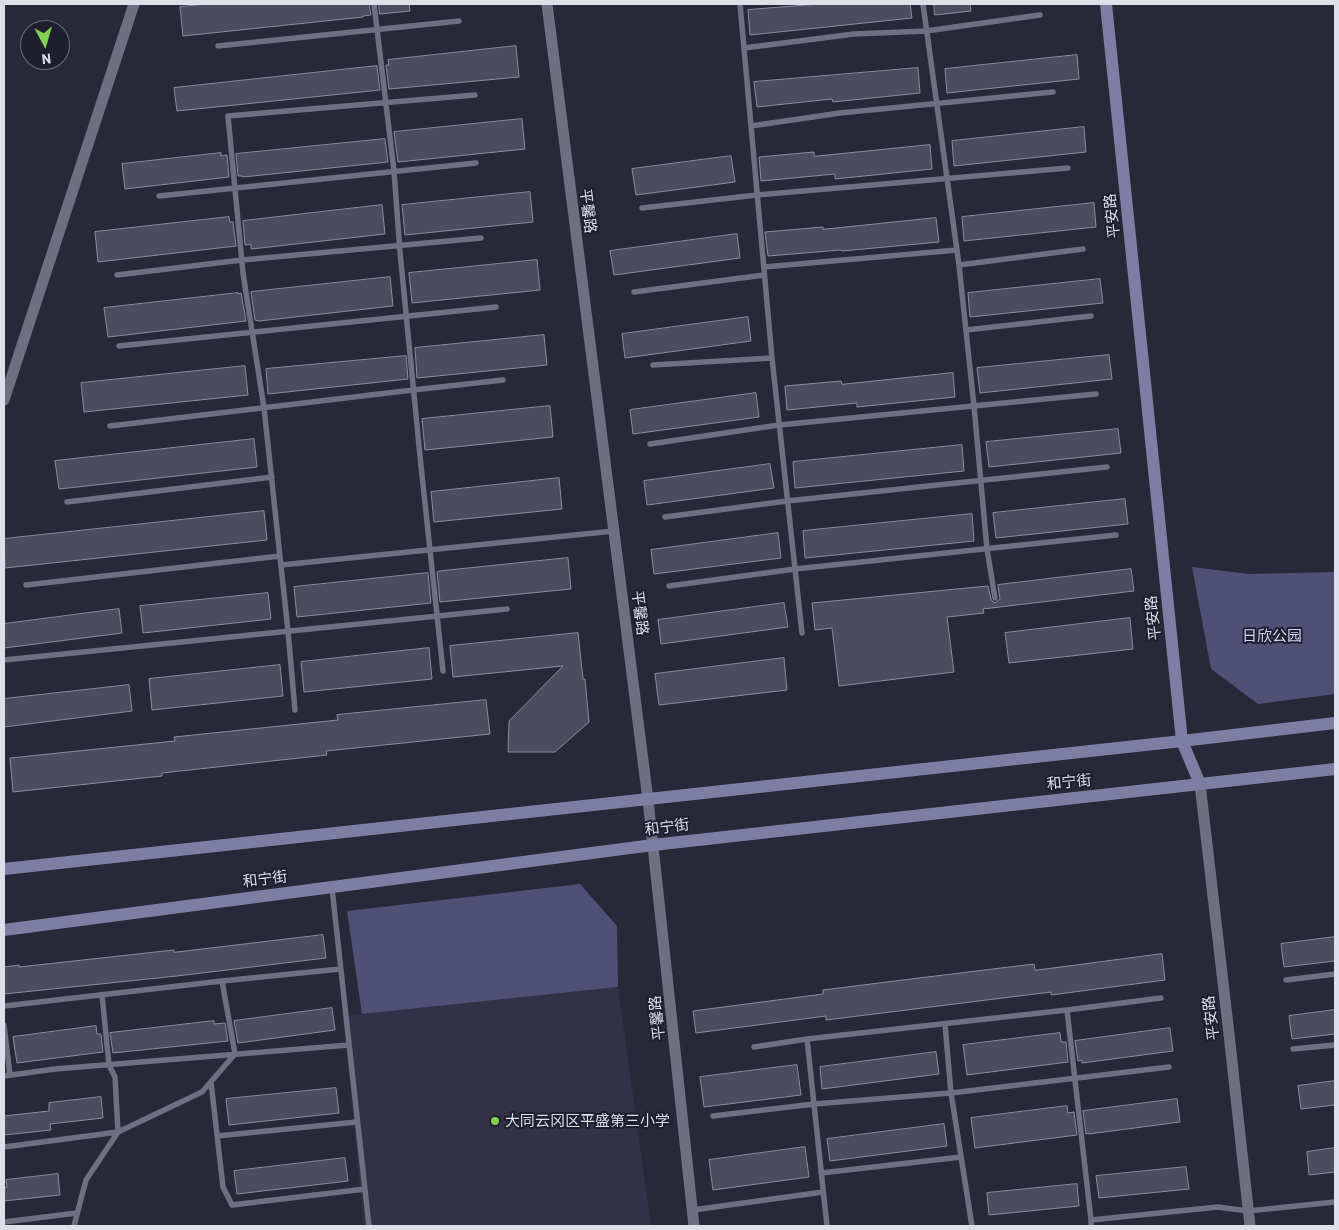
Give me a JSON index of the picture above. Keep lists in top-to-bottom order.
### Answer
{
  "streets": {
    "main road": ["平安路", "和宁街"],
    "street": ["平馨路"]
  },
  "crossings": [
    ["平馨路", "和宁街"],
    ["平安路", "和宁街"]
  ],
  "parks": ["日欣公园"],
  "places": ["大同云冈区平盛第三小学"],
  "north": "bottom"
}
